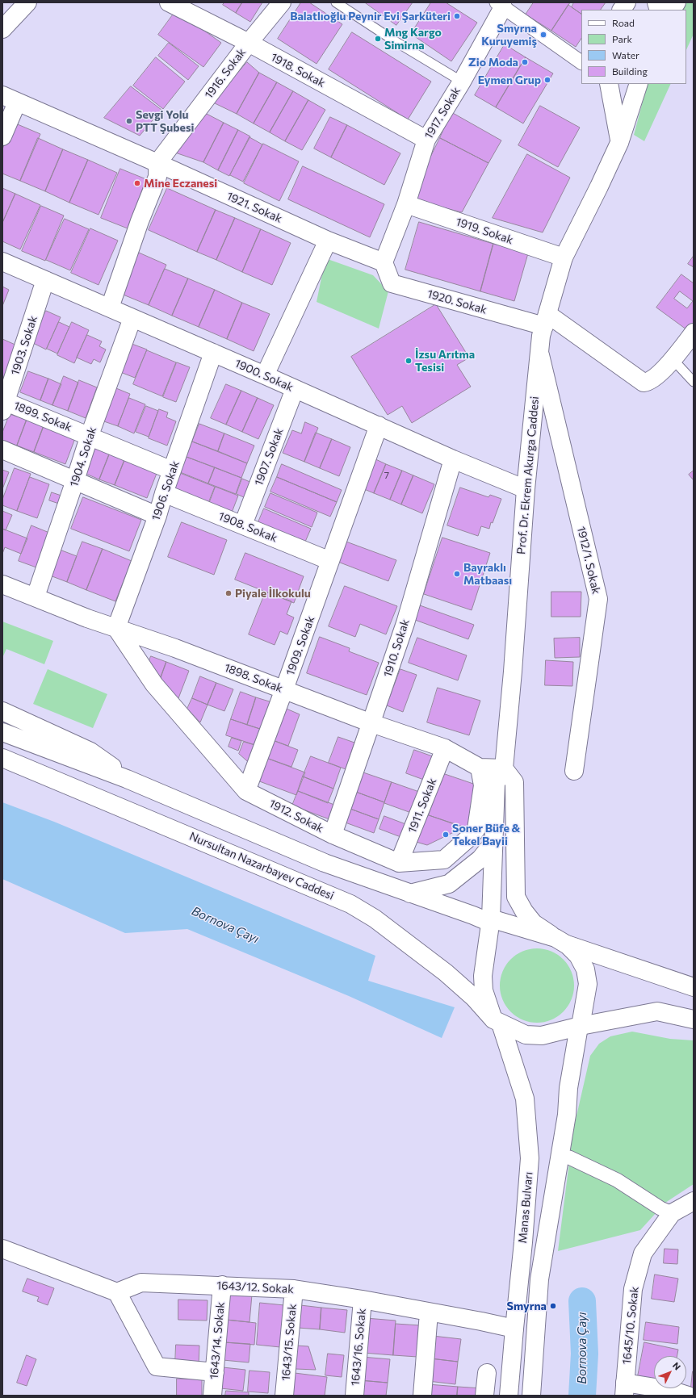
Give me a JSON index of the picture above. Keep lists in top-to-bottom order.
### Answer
{
  "streets": {
    "street": [
      "1918. Sokak",
      "1916. Sokak",
      "1917. Sokak",
      "1921. Sokak",
      "1919. Sokak",
      "1920. Sokak",
      "1903. Sokak",
      "1900. Sokak",
      "1899. Sokak",
      "1904. Sokak",
      "1907. Sokak",
      "Prof. Dr. Ekrem Akurga Caddesi",
      "1906. Sokak",
      "1908. Sokak",
      "1912/1. Sokak",
      "1909. Sokak",
      "1910. Sokak",
      "1898. Sokak",
      "1911. Sokak",
      "1912. Sokak",
      "Nursultan Nazarbayev Caddesi",
      "Manas Bulvarı",
      "1643/12. Sokak",
      "1645/10. Sokak",
      "1643/14. Sokak",
      "1643/15. Sokak",
      "1643/16. Sokak"
    ]
  },
  "crossings": [
    ["1918. Sokak", "1916. Sokak"],
    ["1918. Sokak", "1917. Sokak"],
    ["1916. Sokak", "1921. Sokak"],
    ["1917. Sokak", "1921. Sokak"],
    ["1917. Sokak", "1919. Sokak"],
    ["1917. Sokak", "1920. Sokak"],
    ["1921. Sokak", "1920. Sokak"],
    ["1919. Sokak", "Prof. Dr. Ekrem Akurga Caddesi"],
    ["1920. Sokak", "Prof. Dr. Ekrem Akurga Caddesi"],
    ["1903. Sokak", "1900. Sokak"],
    ["1903. Sokak", "1899. Sokak"],
    ["1900. Sokak", "1904. Sokak"],
    ["1900. Sokak", "1907. Sokak"],
    ["1900. Sokak", "Prof. Dr. Ekrem Akurga Caddesi"],
    ["1900. Sokak", "1906. Sokak"],
    ["1900. Sokak", "1909. Sokak"],
    ["1900. Sokak", "1910. Sokak"],
    ["1899. Sokak", "1904. Sokak"],
    ["1899. Sokak", "1906. Sokak"],
    ["1904. Sokak", "1898. Sokak"],
    ["1907. Sokak", "1908. Sokak"],
    ["Prof. Dr. Ekrem Akurga Caddesi", "1912/1. Sokak"],
    ["Prof. Dr. Ekrem Akurga Caddesi", "1898. Sokak"],
    ["Prof. Dr. Ekrem Akurga Caddesi", "Nursultan Nazarbayev Caddesi"],
    ["Prof. Dr. Ekrem Akurga Caddesi", "Manas Bulvarı"],
    ["1906. Sokak", "1908. Sokak"],
    ["1906. Sokak", "1898. Sokak"],
    ["1906. Sokak", "1912. Sokak"],
    ["1908. Sokak", "1909. Sokak"],
    ["1909. Sokak", "1898. Sokak"],
    ["1909. Sokak", "1912. Sokak"],
    ["1910. Sokak", "1898. Sokak"],
    ["1910. Sokak", "1912. Sokak"],
    ["1898. Sokak", "1911. Sokak"],
    ["1898. Sokak", "1912. Sokak"],
    ["1911. Sokak", "1912. Sokak"],
    ["Nursultan Nazarbayev Caddesi", "Manas Bulvarı"],
    ["Manas Bulvarı", "1643/12. Sokak"],
    ["1643/12. Sokak", "1643/14. Sokak"],
    ["1643/12. Sokak", "1643/15. Sokak"],
    ["1643/12. Sokak", "1643/16. Sokak"]
  ],
  "water": ["Bornova Çayı"],
  "places": [
    "Balatlıoğlu Peynir Evi Şarküteri",
    "Smyrna Kuruyemiş",
    "Mng Kargo Simirna",
    "Zio Moda",
    "Eymen Grup",
    "Sevgi Yolu PTT Şubesi",
    "Mine Eczanesi",
    "İzsu Arıtma Tesisi",
    "Bayraklı Matbaası",
    "Piyale İlkokulu",
    "Soner Büfe & Tekel Bayii",
    "Smyrna"
  ],
  "house_numbers": ["7"],
  "legend": [
    "Road",
    "Park",
    "Water",
    "Building"
  ],
  "north": "top right"
}
